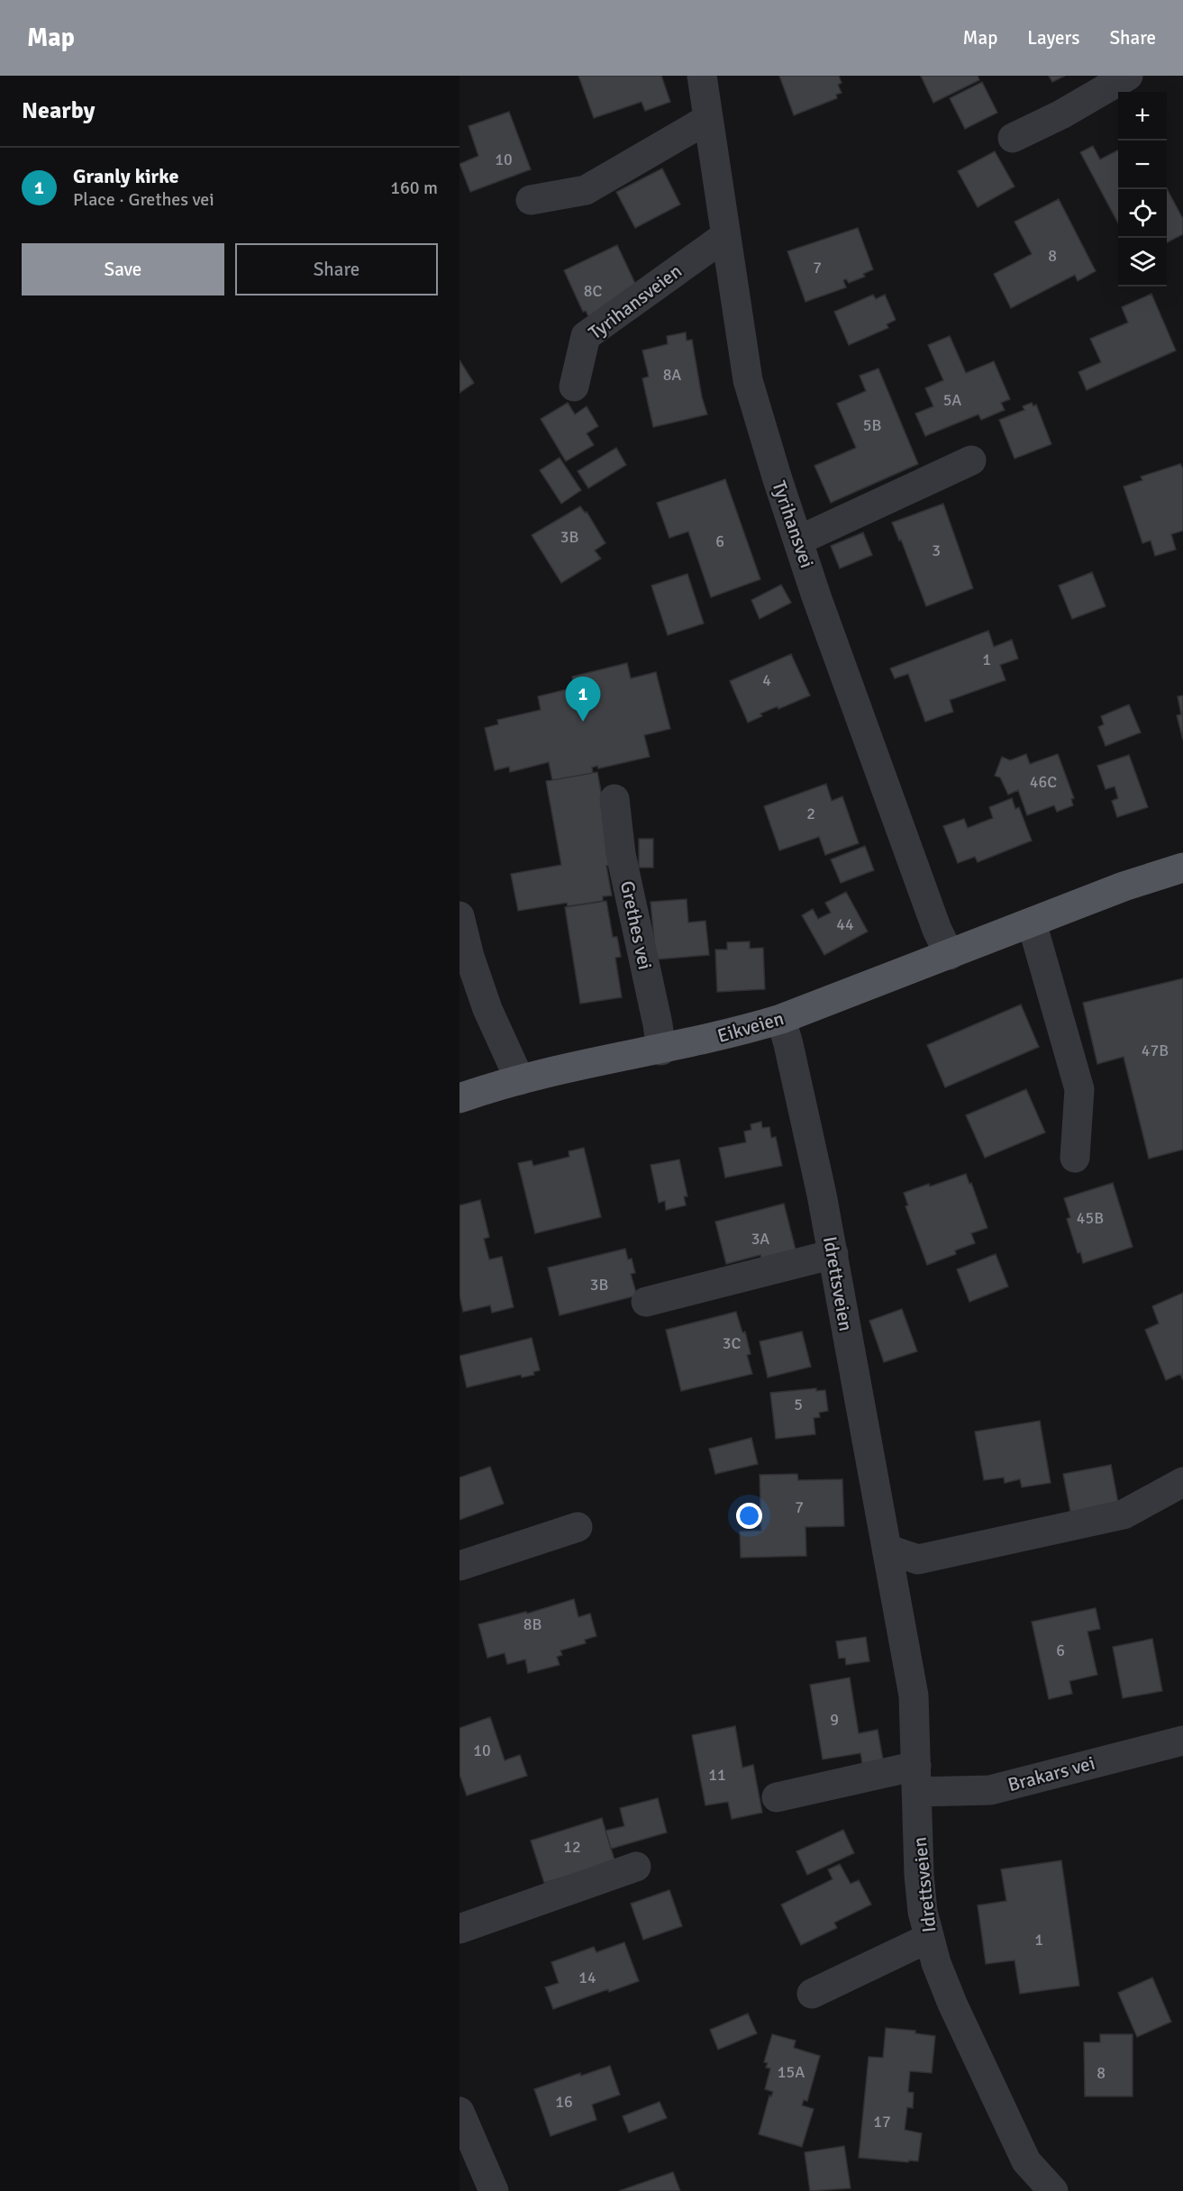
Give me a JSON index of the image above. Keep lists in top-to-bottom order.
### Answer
{
  "streets": {
    "main road": ["Eikveien"],
    "street": [
      "Tyrihansveien",
      "Tyrihansvei",
      "Grethes vei",
      "Idrettsveien",
      "Brakars vei"
    ]
  },
  "crossings": [
    ["Tyrihansveien", "Tyrihansvei"],
    ["Tyrihansvei", "Eikveien"],
    ["Grethes vei", "Eikveien"],
    ["Eikveien", "Idrettsveien"],
    ["Idrettsveien", "Brakars vei"]
  ],
  "house_numbers": [
    "10",
    "8",
    "7",
    "8C",
    "8A",
    "5A",
    "5B",
    "3B",
    "6",
    "3",
    "1",
    "4",
    "46C",
    "2",
    "44",
    "47B",
    "45B",
    "3A",
    "3B",
    "3C",
    "5",
    "7",
    "8B",
    "6",
    "9",
    "10",
    "11",
    "12",
    "1",
    "14",
    "15A",
    "8",
    "16",
    "17"
  ],
  "page": {
    "header": "Map",
    "nav": ["Map", "Layers", "Share"],
    "heading": "Nearby",
    "map_buttons": ["+", "−"],
    "list": [
      {
        "mark": "1",
        "name": "Granly kirke",
        "note": "Place · Grethes vei",
        "value": "160 m"
      }
    ],
    "buttons": ["Save", "Share"],
    "pins": "1"
  }
}
